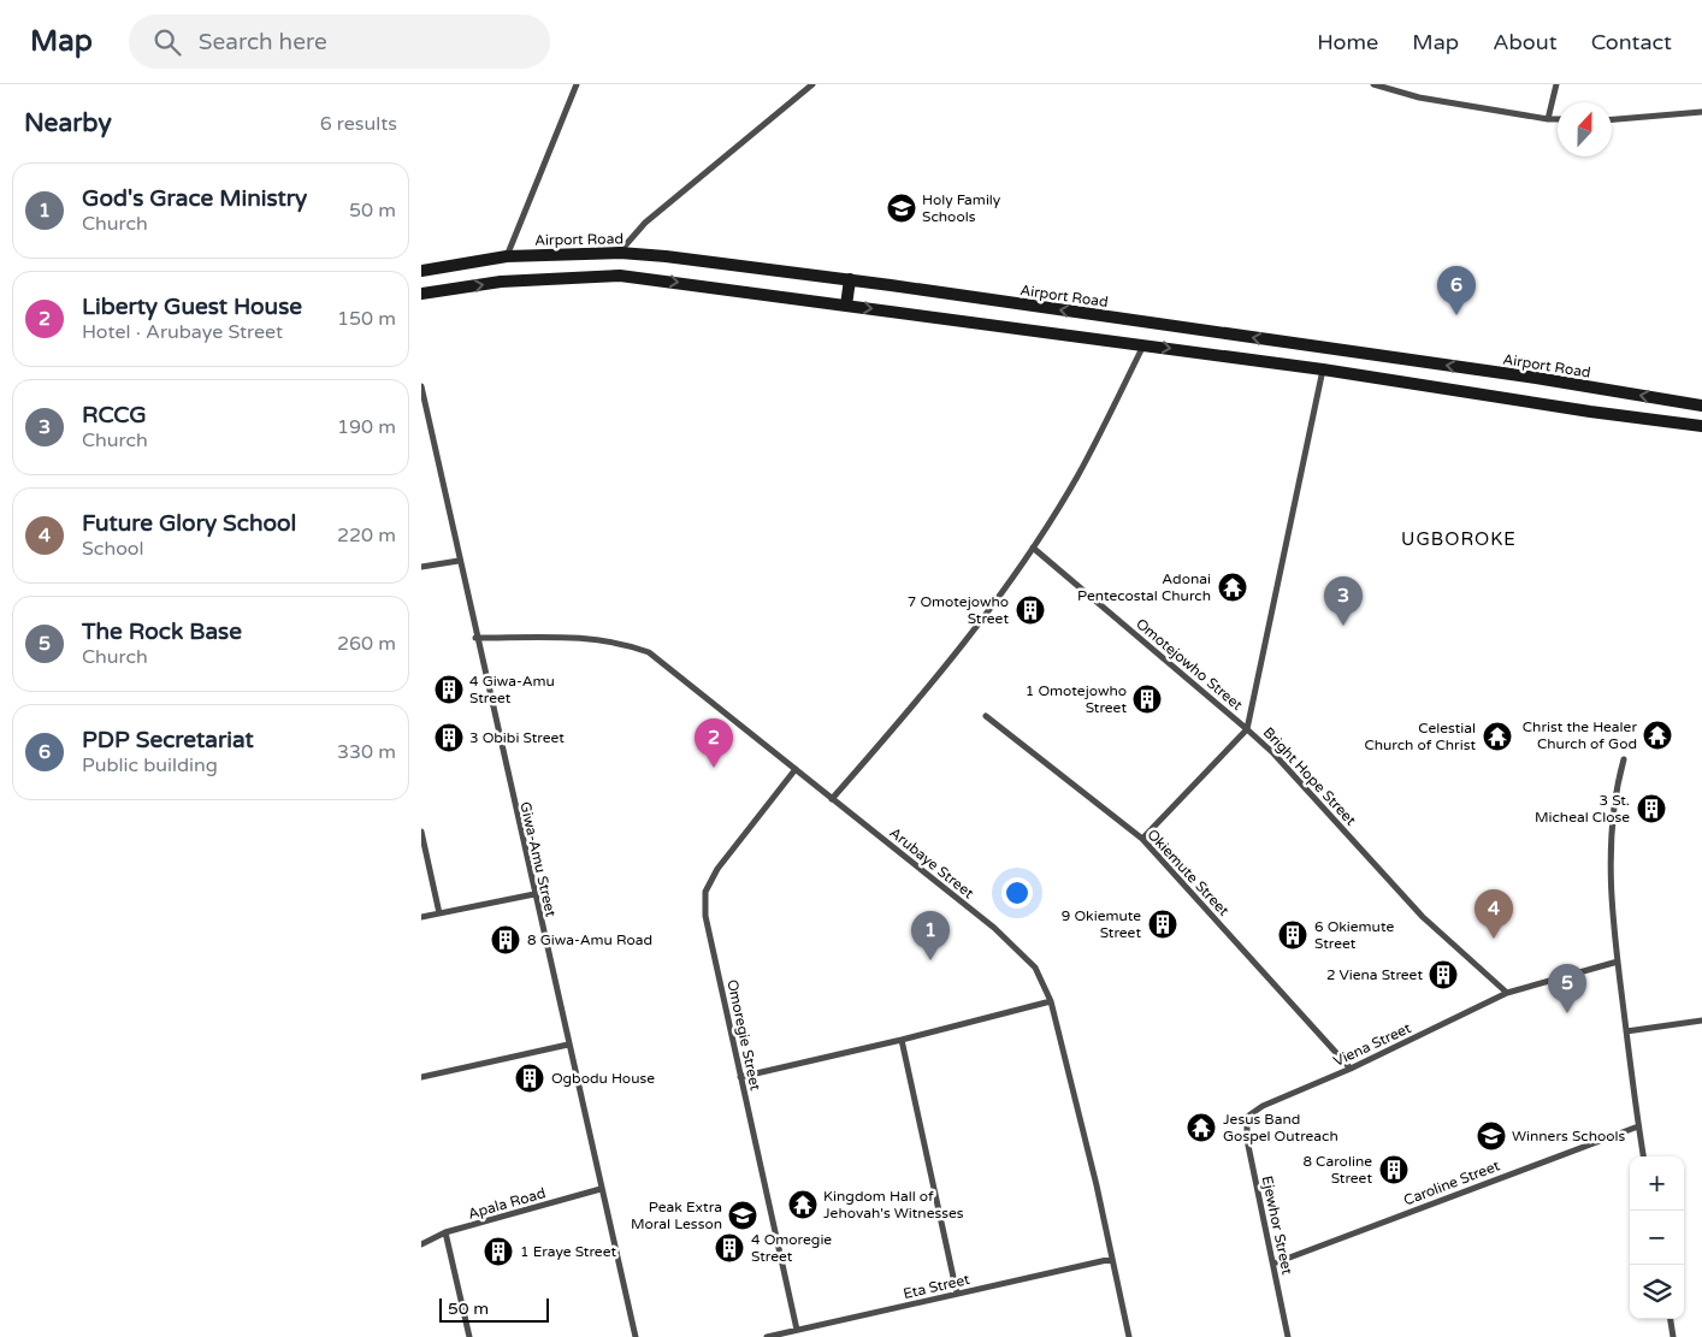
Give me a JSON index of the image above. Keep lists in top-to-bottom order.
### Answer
{
  "streets": {
    "main road": ["Airport Road"],
    "street": [
      "Omotejowho Street",
      "Bright Hope Street",
      "Giwa-Amu Street",
      "Arubaye Street",
      "Okiemute Street",
      "Omoregie Street",
      "Viena Street",
      "Caroline Street",
      "Apala Road",
      "Ejewhor Street",
      "Eta Street"
    ]
  },
  "crossings": [
    ["Omotejowho Street", "Bright Hope Street"],
    ["Bright Hope Street", "Viena Street"],
    ["Giwa-Amu Street", "Arubaye Street"],
    ["Giwa-Amu Street", "Apala Road"],
    ["Arubaye Street", "Omoregie Street"],
    ["Arubaye Street", "Eta Street"],
    ["Okiemute Street", "Viena Street"],
    ["Omoregie Street", "Eta Street"],
    ["Viena Street", "Ejewhor Street"],
    ["Caroline Street", "Ejewhor Street"]
  ],
  "districts": ["UGBOROKE"],
  "places": {
    "school or university": ["Holy Family Schools", "Winners Schools", "Peak Extra Moral Lesson"],
    "temple": [
      "Adonai Pentecostal Church",
      "Christ the Healer Church of God",
      "Celestial Church of Christ",
      "Jesus Band Gospel Outreach",
      "Kingdom Hall of Jehovah's Witnesses"
    ],
    "building": [
      "7 Omotejowho Street",
      "4 Giwa-Amu Street",
      "1 Omotejowho Street",
      "3 Obibi Street",
      "3 St. Micheal Close",
      "9 Okiemute Street",
      "6 Okiemute Street",
      "8 Giwa-Amu Road",
      "2 Viena Street",
      "Ogbodu House",
      "8 Caroline Street",
      "4 Omoregie Street",
      "1 Eraye Street"
    ]
  },
  "scale_bar": "50 m",
  "north": "top",
  "page": {
    "header": "Map",
    "search": "Search here",
    "nav": [
      "Home",
      "Map",
      "About",
      "Contact"
    ],
    "heading": ["Nearby", "6 results"],
    "list": [
      {
        "mark": "1",
        "name": "God's Grace Ministry",
        "note": "Church",
        "value": "50 m"
      },
      {
        "mark": "2",
        "name": "Liberty Guest House",
        "note": "Hotel · Arubaye Street",
        "value": "150 m"
      },
      {
        "mark": "3",
        "name": "RCCG",
        "note": "Church",
        "value": "190 m"
      },
      {
        "mark": "4",
        "name": "Future Glory School",
        "note": "School",
        "value": "220 m"
      },
      {
        "mark": "5",
        "name": "The Rock Base",
        "note": "Church",
        "value": "260 m"
      },
      {
        "mark": "6",
        "name": "PDP Secretariat",
        "note": "Public building",
        "value": "330 m"
      }
    ],
    "pins": [
      "6",
      "3",
      "2",
      "4",
      "1",
      "5"
    ],
    "map_buttons": ["+", "−"],
    "scale": "50 m"
  }
}
